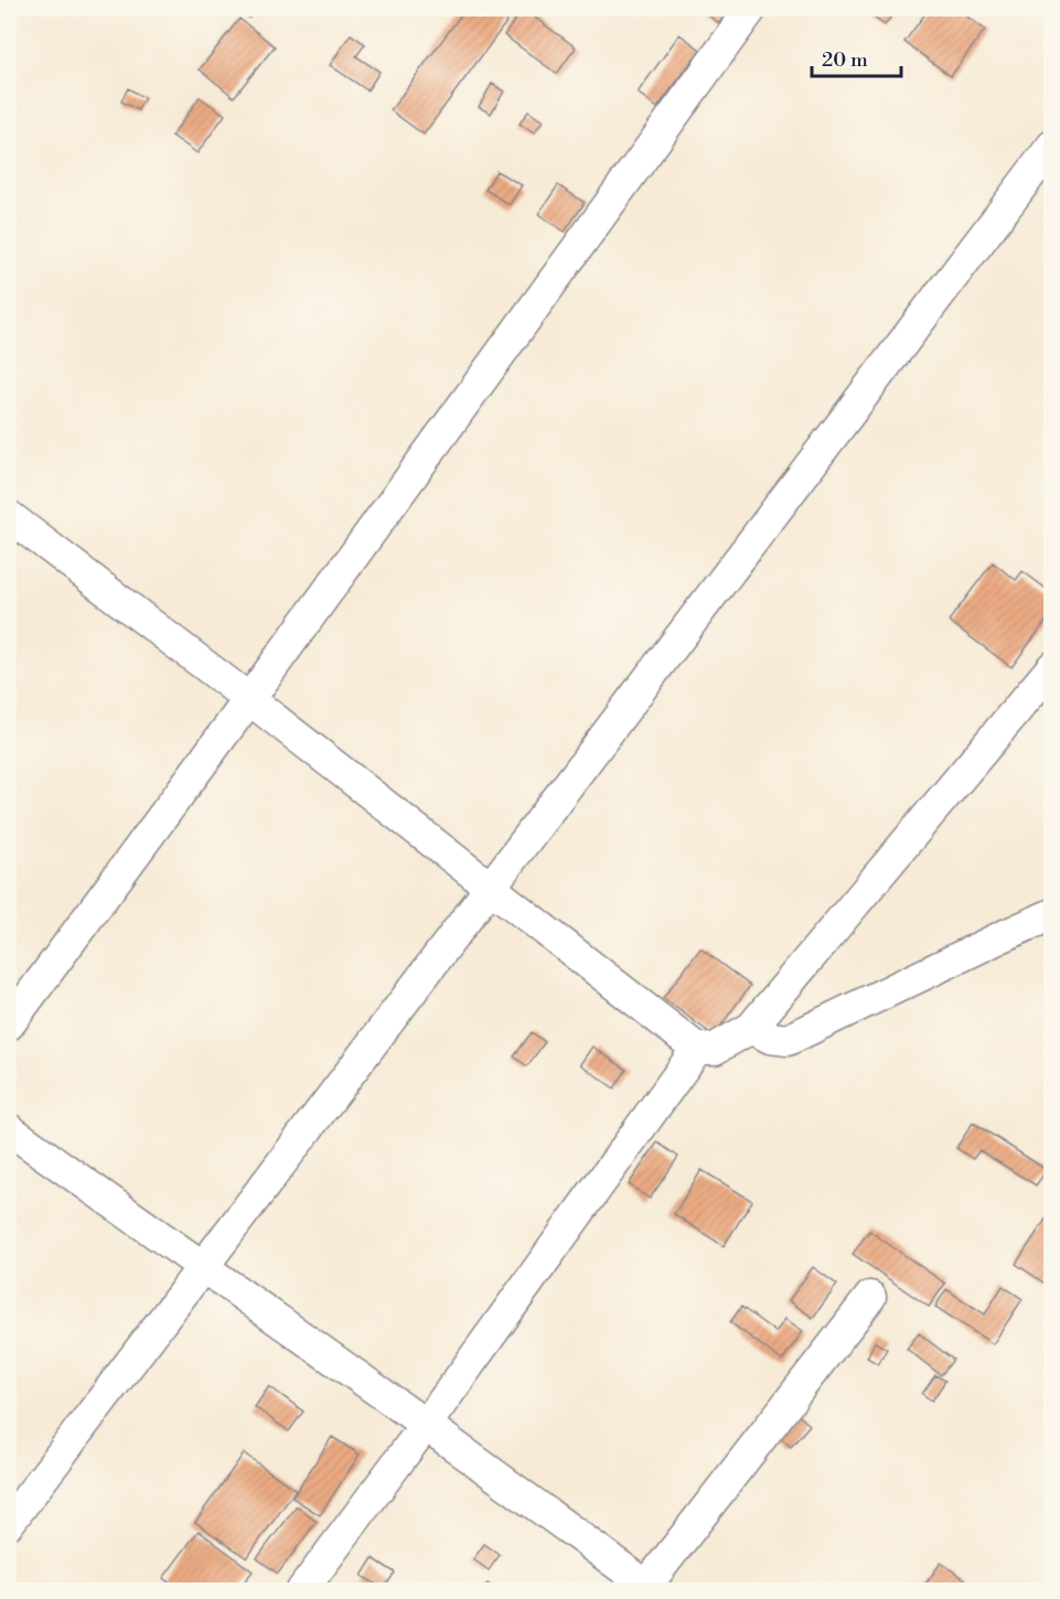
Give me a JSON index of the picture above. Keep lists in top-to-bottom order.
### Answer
{
  "scale_bar": "20 m"
}
